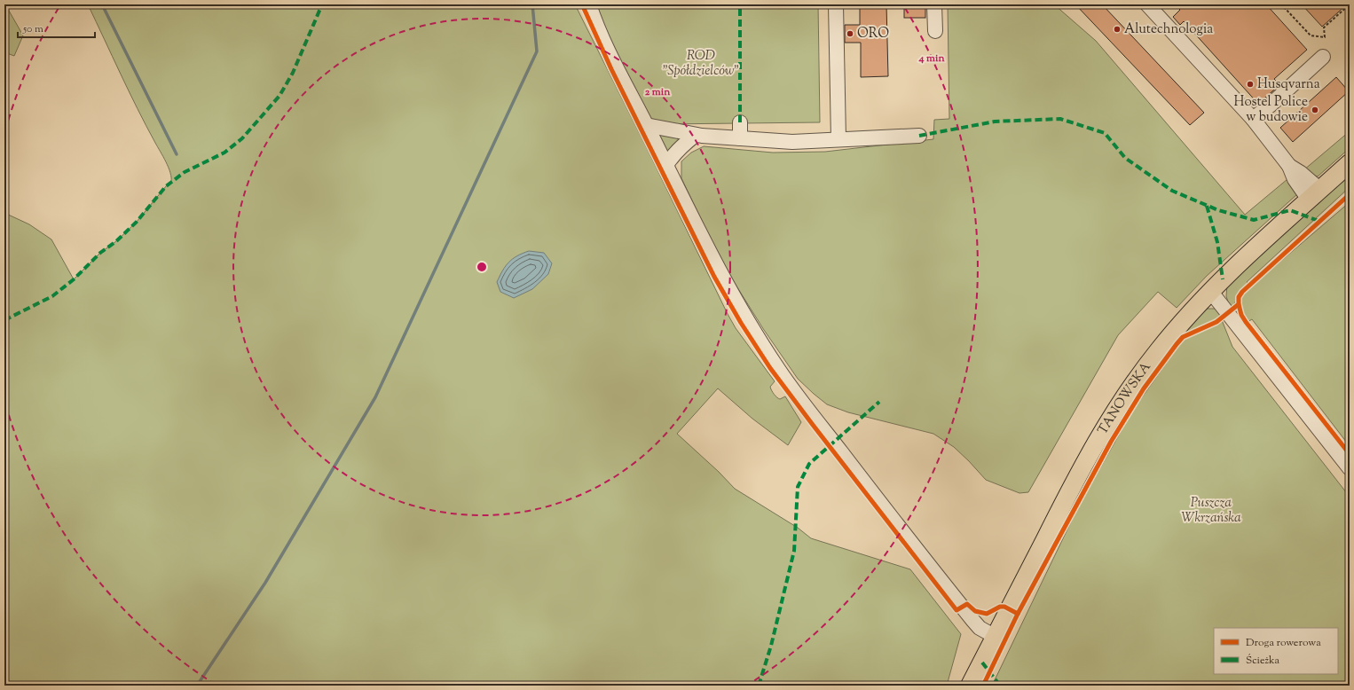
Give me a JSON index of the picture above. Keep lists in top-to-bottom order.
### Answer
{
  "streets": {
    "main road": ["TANOWSKA"]
  },
  "parks": ["ROD \"Spółdzielców\"", "Puszcza Wkrzańska"],
  "places": [
    "Alutechnologia",
    "ORO",
    "Husqvarna",
    "Hostel Police w budowie"
  ],
  "legend": ["Droga rowerowa", "Ścieżka"],
  "scale_bar": "50 m",
  "rings": ["4 min", "2 min"]
}
